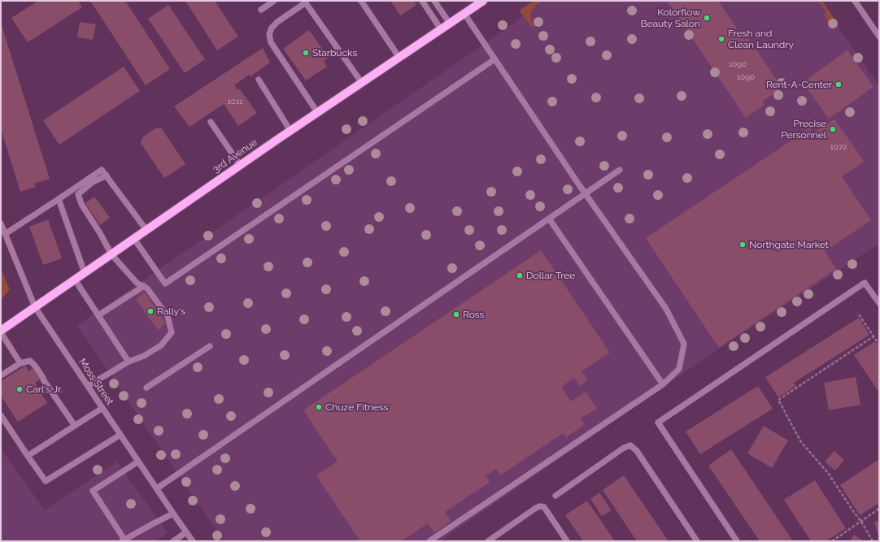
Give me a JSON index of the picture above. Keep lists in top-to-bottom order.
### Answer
{
  "streets": {
    "main road": ["3rd Avenue"],
    "street": ["Moss Street"]
  },
  "crossings": [
    ["3rd Avenue", "Moss Street"]
  ],
  "places": [
    "Kolorflow Beauty Salon",
    "Fresh and Clean Laundry",
    "Starbucks",
    "Rent-A-Center",
    "Precise Personnel",
    "Northgate Market",
    "Dollar Tree",
    "Rally's",
    "Ross",
    "Carl's Jr.",
    "Chuze Fitness"
  ],
  "house_numbers": [
    "1090",
    "1090",
    "1011",
    "1072"
  ]
}
